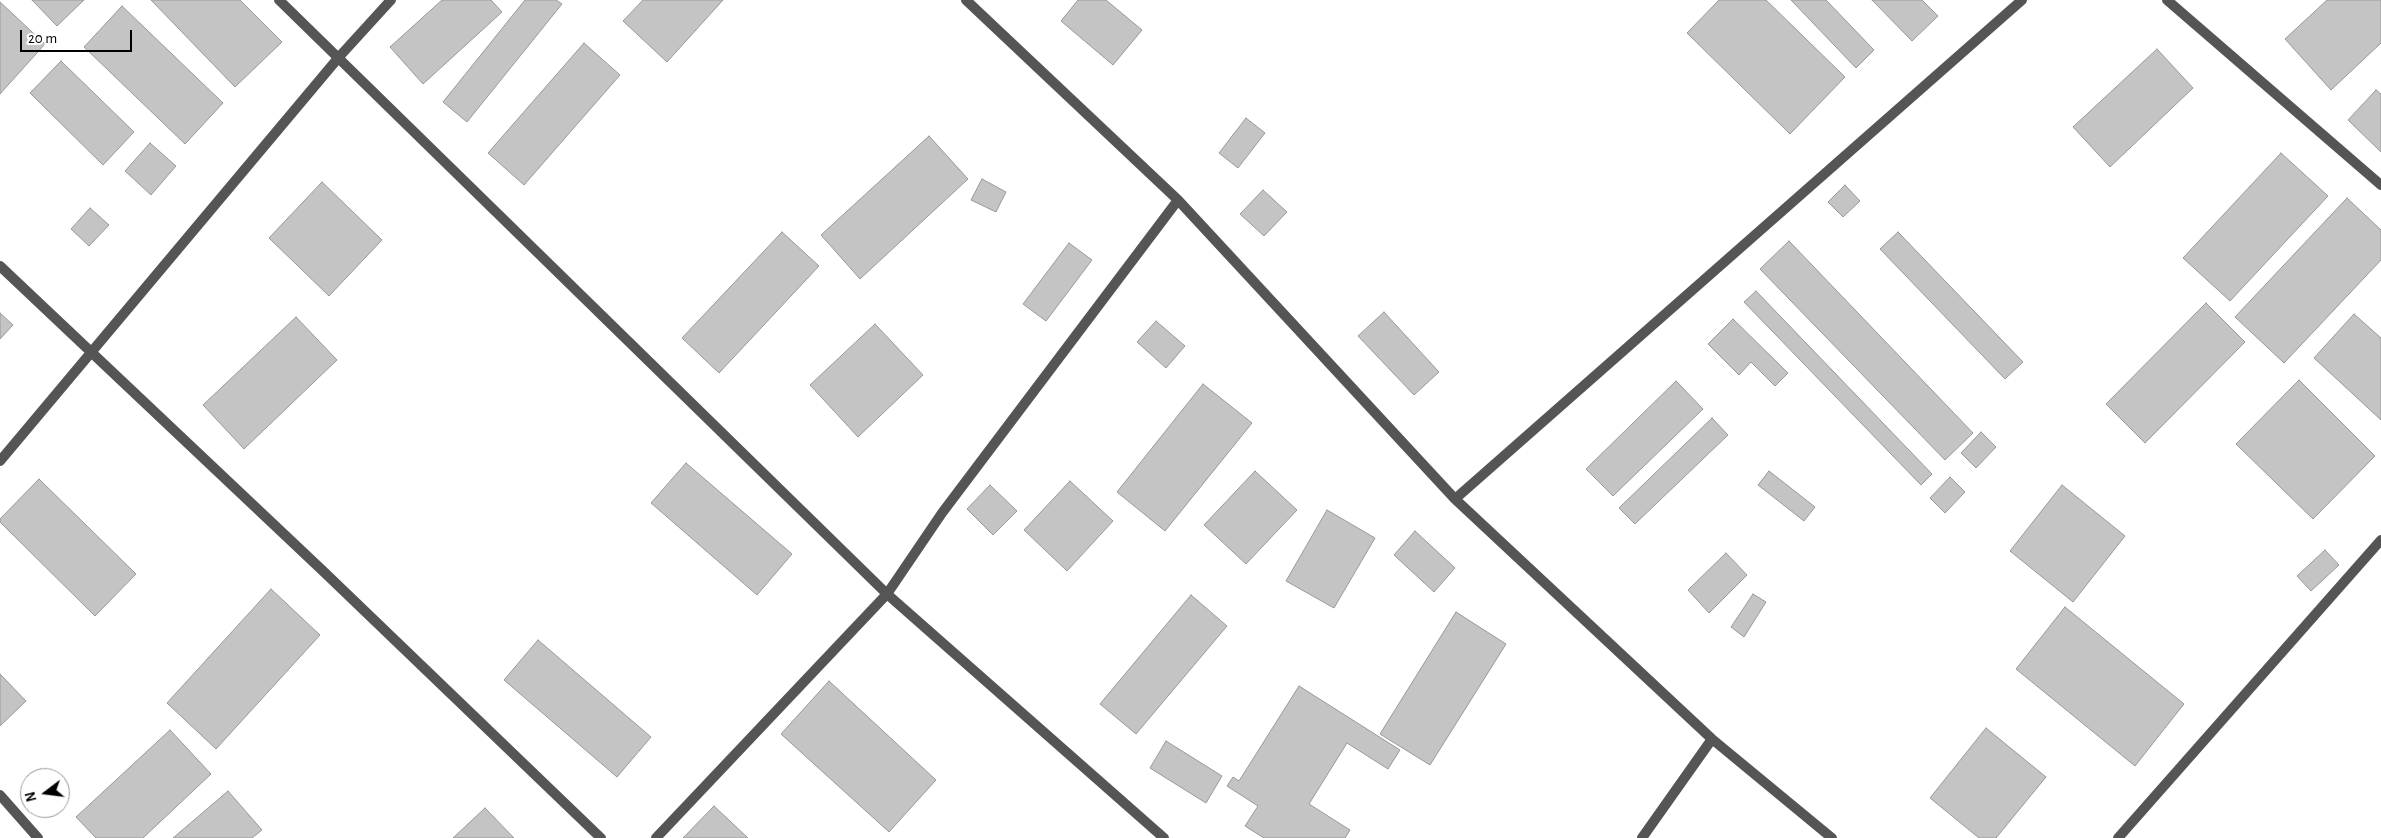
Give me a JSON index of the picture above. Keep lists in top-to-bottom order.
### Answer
{
  "scale_bar": "20 m",
  "north": "left"
}
